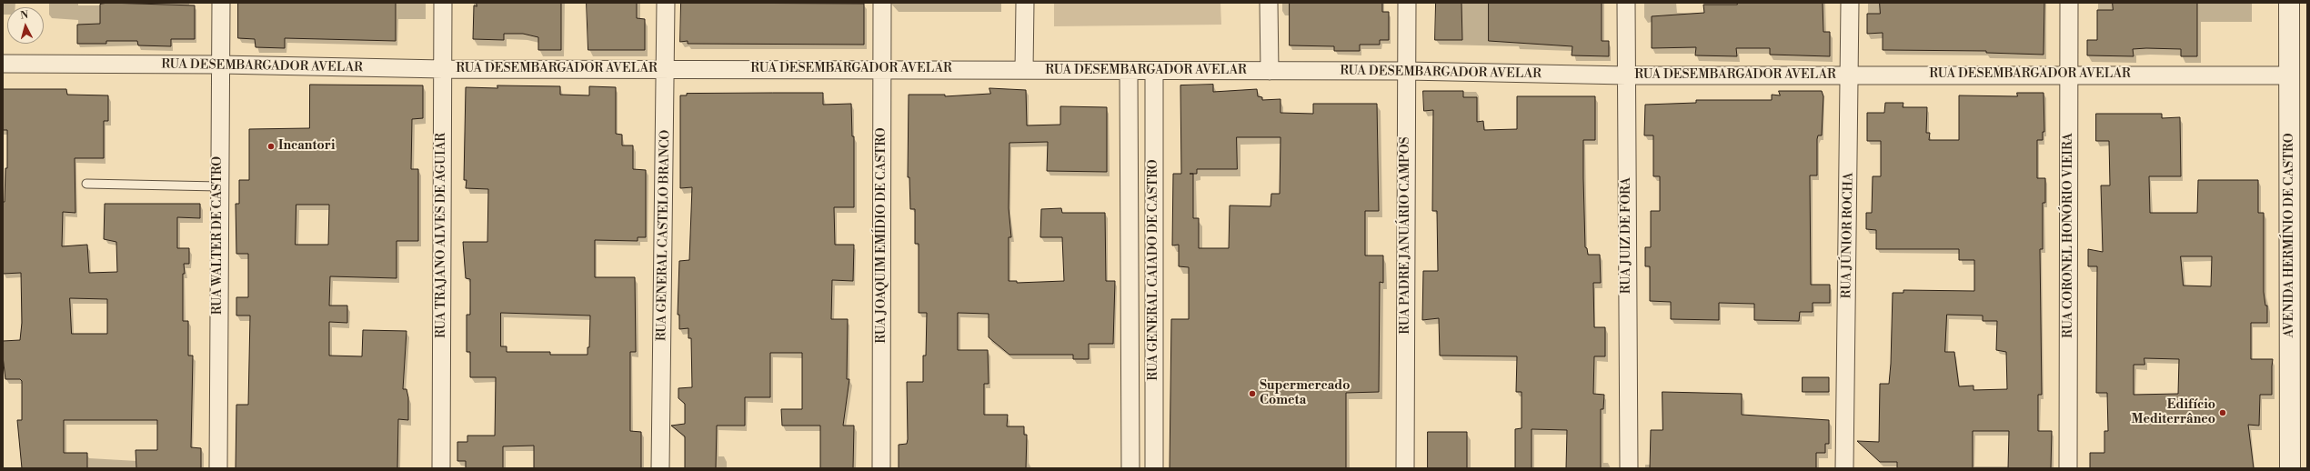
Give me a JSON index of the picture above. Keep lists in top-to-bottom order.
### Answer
{
  "streets": {
    "street": [
      "RUA DESEMBARGADOR AVELAR",
      "RUA WALTER DE CASTRO",
      "RUA TRAJANO ALVES DE AGUIAR",
      "RUA GENERAL CASTELO BRANCO",
      "RUA JOAQUIM EMÍDIO DE CASTRO",
      "RUA PADRE JANUÁRIO CAMPOS",
      "RUA JUIZ DE FORA",
      "RUA JÚNIOR ROCHA",
      "RUA CORONEL HONÓRIO VIEIRA",
      "AVENIDA HERMÍNIO DE CASTRO",
      "RUA GENERAL CAIADO DE CASTRO"
    ]
  },
  "crossings": [
    ["RUA DESEMBARGADOR AVELAR", "RUA WALTER DE CASTRO"],
    ["RUA DESEMBARGADOR AVELAR", "RUA TRAJANO ALVES DE AGUIAR"],
    ["RUA DESEMBARGADOR AVELAR", "RUA GENERAL CASTELO BRANCO"],
    ["RUA DESEMBARGADOR AVELAR", "RUA JOAQUIM EMÍDIO DE CASTRO"],
    ["RUA DESEMBARGADOR AVELAR", "RUA PADRE JANUÁRIO CAMPOS"],
    ["RUA DESEMBARGADOR AVELAR", "RUA JUIZ DE FORA"],
    ["RUA DESEMBARGADOR AVELAR", "RUA JÚNIOR ROCHA"],
    ["RUA DESEMBARGADOR AVELAR", "RUA CORONEL HONÓRIO VIEIRA"],
    ["RUA DESEMBARGADOR AVELAR", "AVENIDA HERMÍNIO DE CASTRO"],
    ["RUA DESEMBARGADOR AVELAR", "RUA GENERAL CAIADO DE CASTRO"]
  ],
  "places": ["Incantori", "Supermercado Cometa", "Edifício Mediterrâneo"],
  "north": "top"
}
